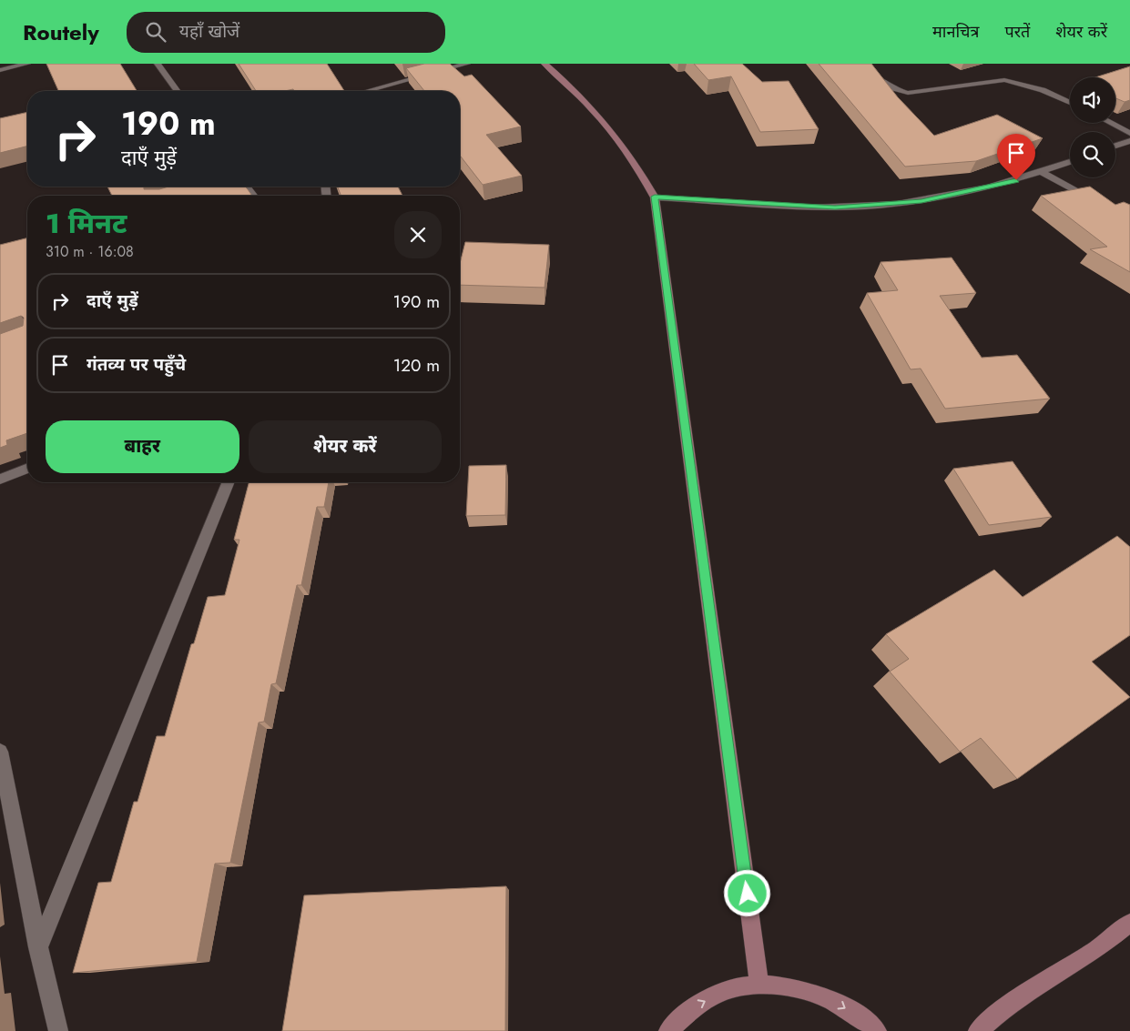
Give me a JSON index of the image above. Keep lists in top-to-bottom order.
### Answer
{
  "page": {
    "header": "Routely",
    "search": "यहाँ खोजें",
    "nav": ["मानचित्र", "परतें", "शेयर करें"],
    "turn": ["190 m", "दाएँ मुड़ें"],
    "heading": ["1 मिनट", "310 m · 16:08"],
    "list": [
      {
        "name": "दाएँ मुड़ें",
        "value": "190 m"
      },
      {
        "name": "गंतव्य पर पहुँचे",
        "value": "120 m"
      }
    ],
    "buttons": ["बाहर", "शेयर करें"]
  }
}
